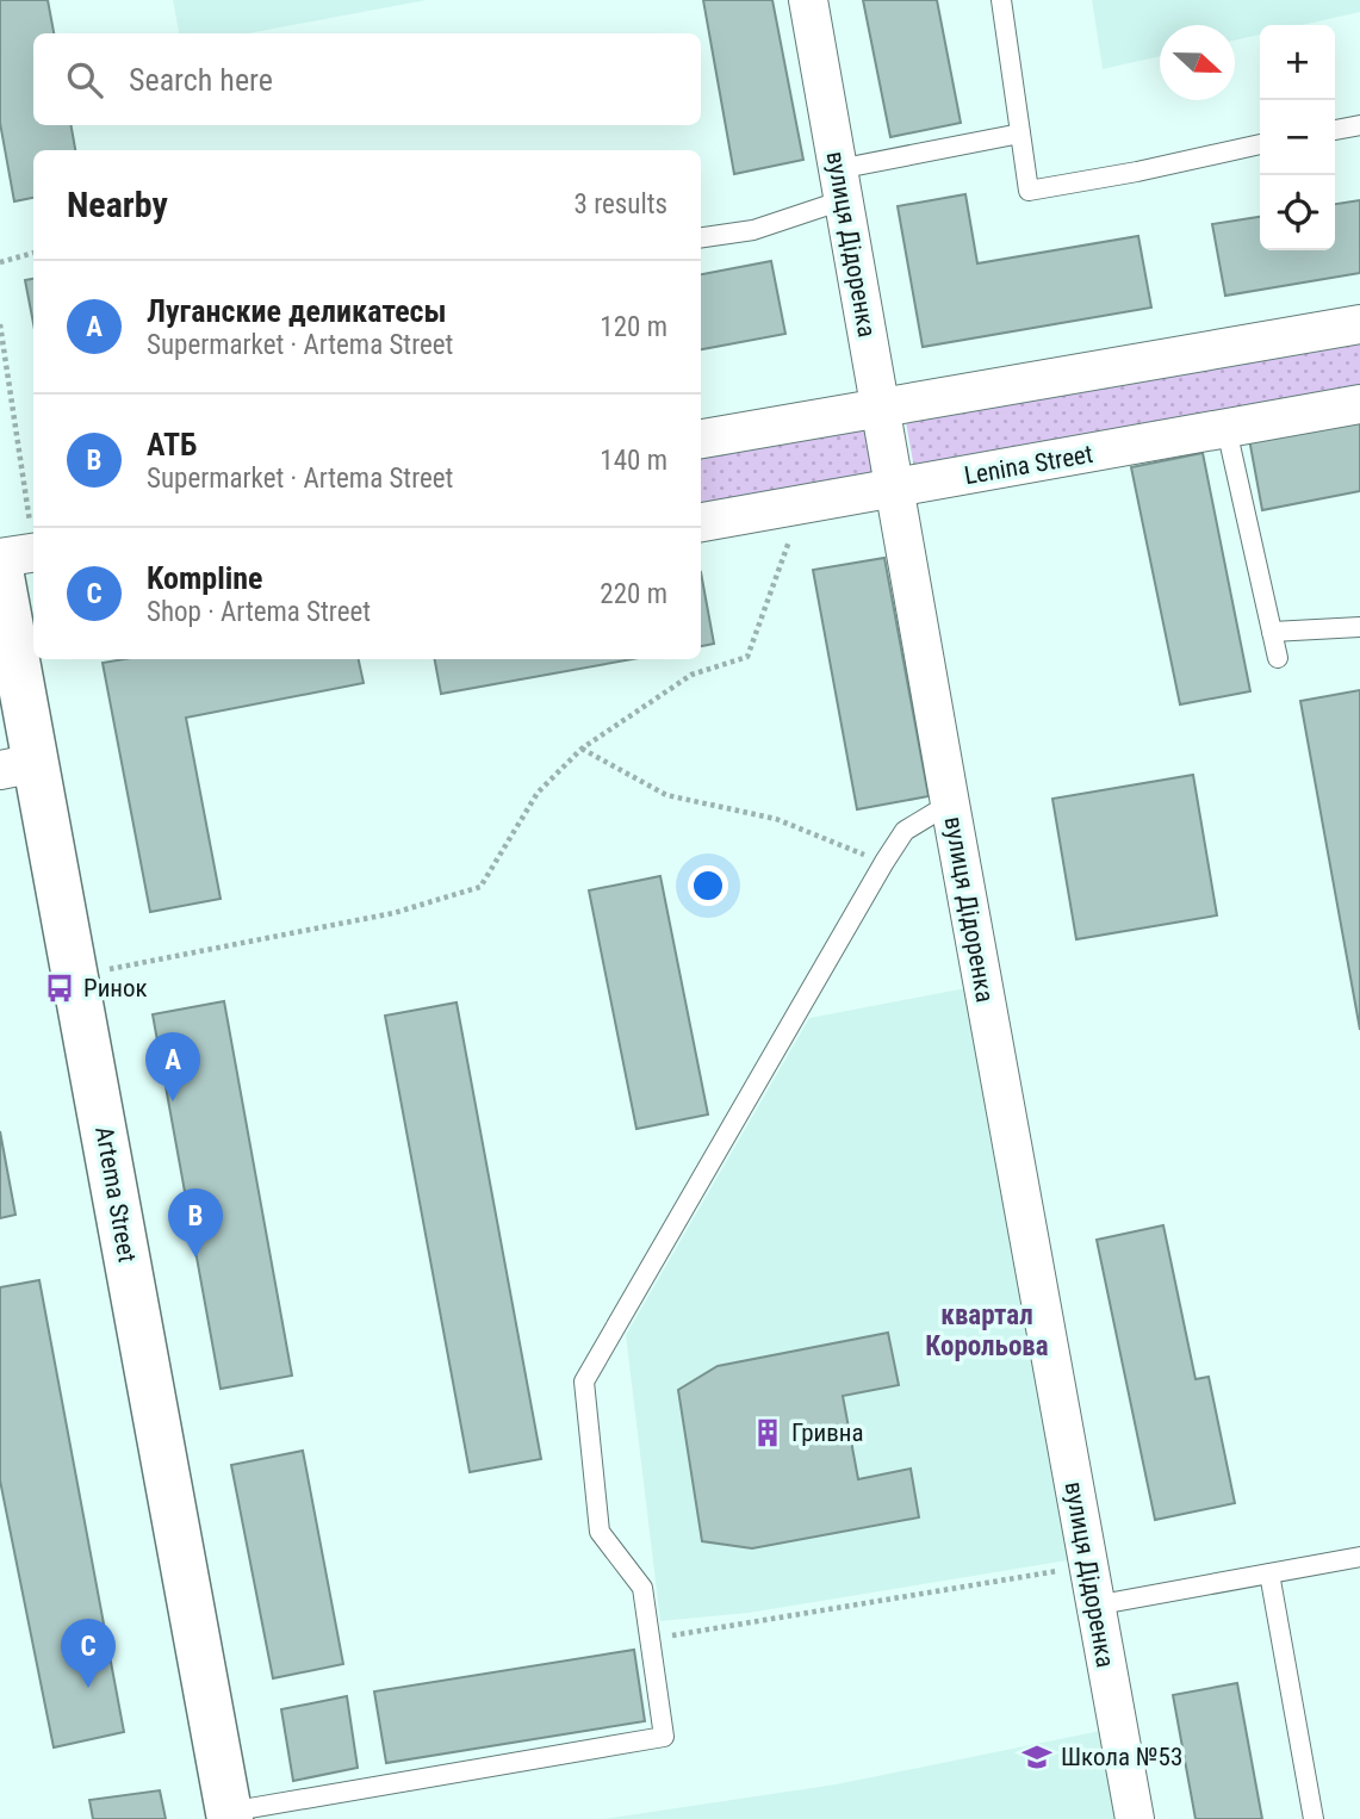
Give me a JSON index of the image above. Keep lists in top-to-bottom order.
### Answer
{
  "streets": {
    "street": ["вулиця Дідоренка", "Lenina Street", "Artema Street"]
  },
  "crossings": [
    ["вулиця Дідоренка", "Lenina Street"]
  ],
  "districts": ["квартал Корольова"],
  "places": {
    "bus stop": ["Ринок"],
    "building": ["Гривна"],
    "school or university": ["Школа №53"]
  },
  "north": "right",
  "page": {
    "map_buttons": ["+", "−"],
    "search": "Search here",
    "heading": ["Nearby", "3 results"],
    "list": [
      {
        "mark": "A",
        "name": "Луганские деликатесы",
        "note": "Supermarket · Artema Street",
        "value": "120 m"
      },
      {
        "mark": "B",
        "name": "АТБ",
        "note": "Supermarket · Artema Street",
        "value": "140 m"
      },
      {
        "mark": "C",
        "name": "Kompline",
        "note": "Shop · Artema Street",
        "value": "220 m"
      }
    ],
    "pins": ["A", "B", "C"]
  }
}
